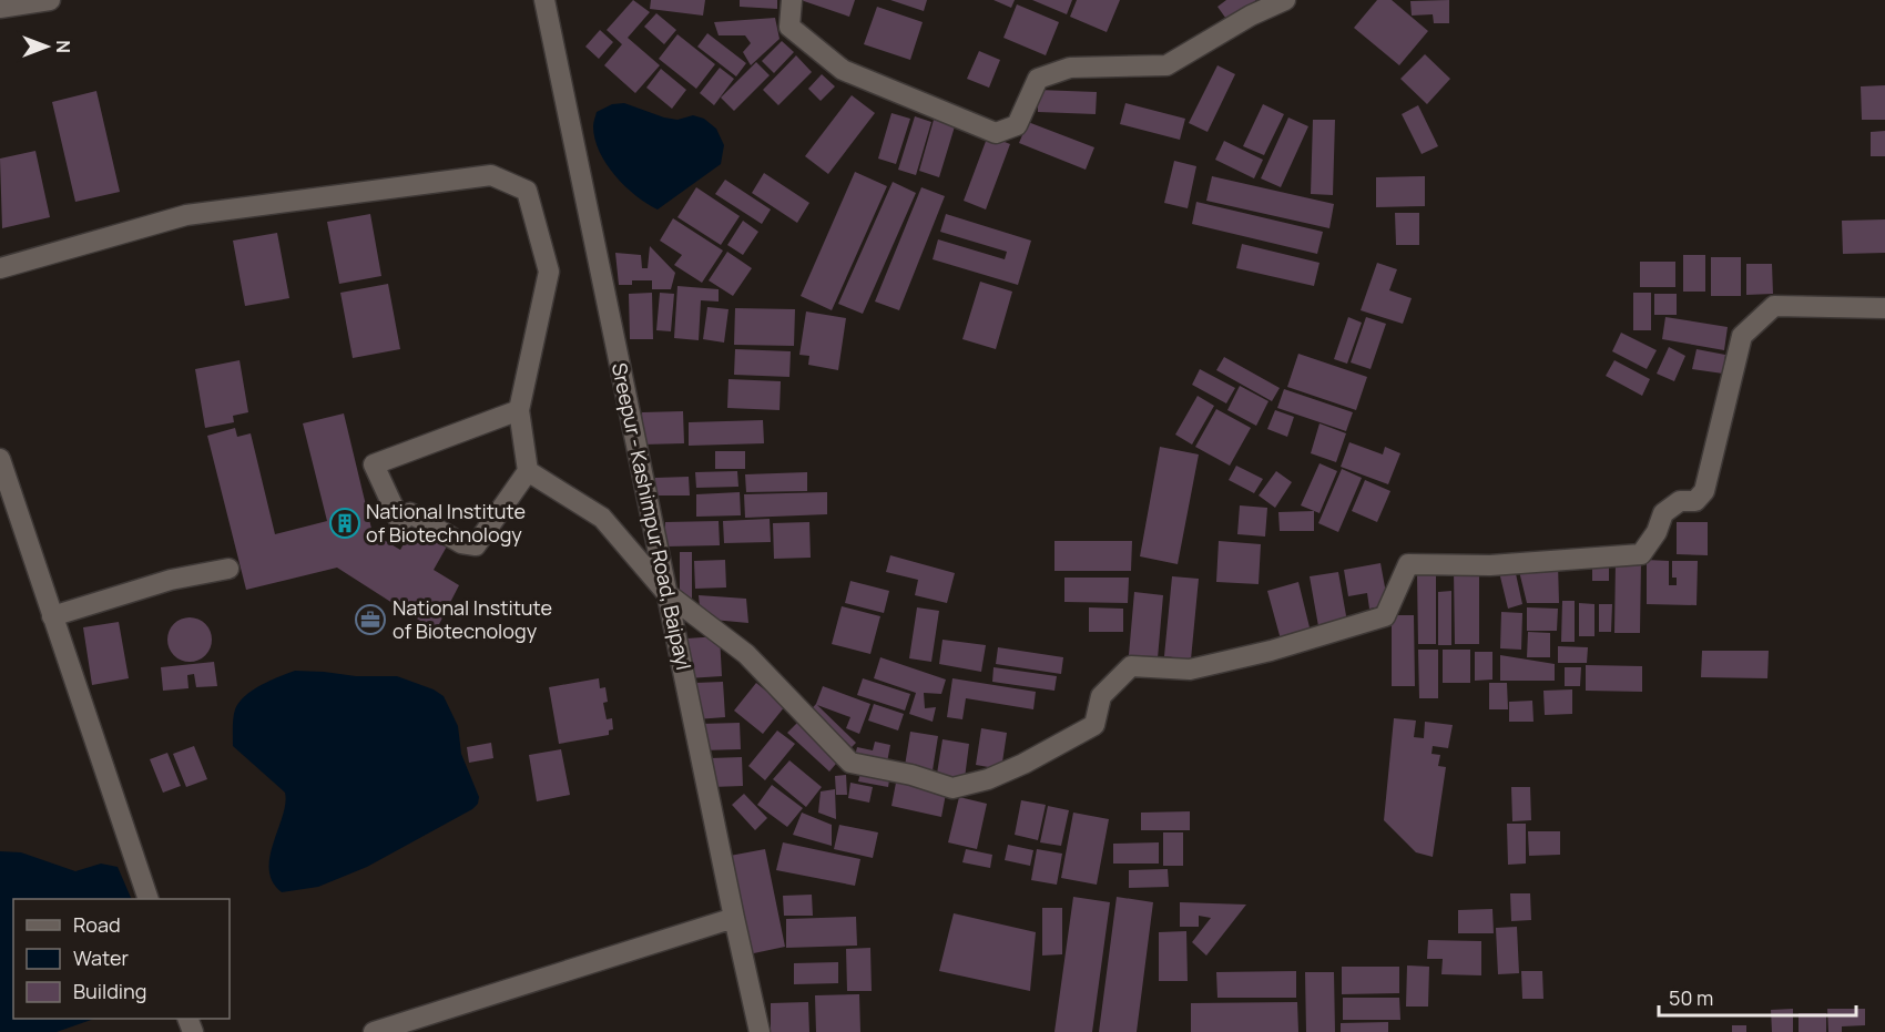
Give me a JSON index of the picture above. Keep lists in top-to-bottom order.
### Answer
{
  "streets": {
    "street": ["Sreepur - Kashimpur Road, Baipayl"]
  },
  "places": {
    "building": ["National Institute of Biotechnology"],
    "office": ["National Institute of Biotecnology"]
  },
  "legend": ["Road", "Water", "Building"],
  "scale_bar": "50 m",
  "north": "right"
}
